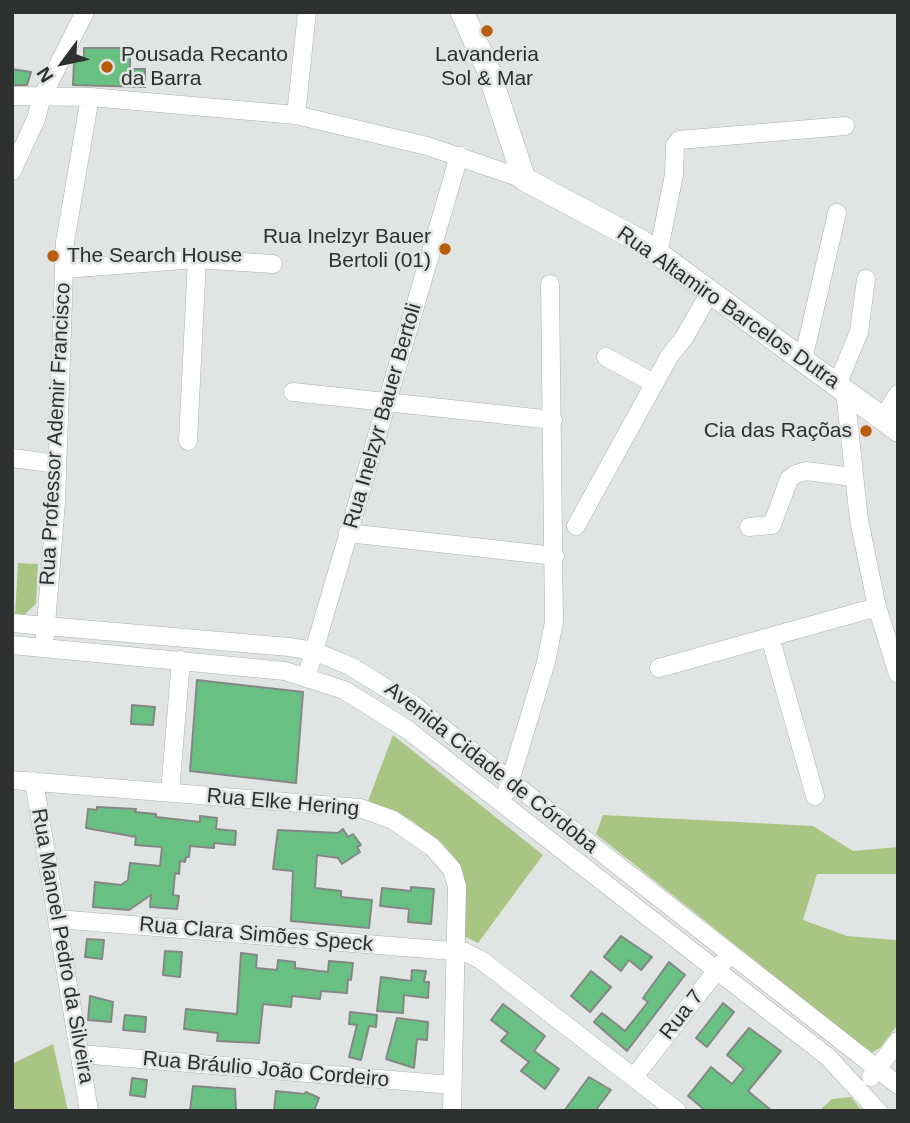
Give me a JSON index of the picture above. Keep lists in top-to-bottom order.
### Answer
{
  "streets": {
    "main road": ["Rua Altamiro Barcelos Dutra"],
    "street": [
      "Rua Inelzyr Bauer Bertoli",
      "Rua Professor Ademir Francisco",
      "Avenida Cidade de Córdoba",
      "Rua Elke Hering",
      "Rua Clara Simões Speck",
      "Rua Manoel Pedro da Silveira",
      "Rua 7",
      "Rua Bráulio João Cordeiro"
    ]
  },
  "crossings": [
    ["Rua Inelzyr Bauer Bertoli", "Avenida Cidade de Córdoba"],
    ["Rua Professor Ademir Francisco", "Avenida Cidade de Córdoba"],
    ["Avenida Cidade de Córdoba", "Rua 7"],
    ["Rua Elke Hering", "Rua Clara Simões Speck"],
    ["Rua Elke Hering", "Rua Manoel Pedro da Silveira"],
    ["Rua Elke Hering", "Rua Bráulio João Cordeiro"],
    ["Rua Clara Simões Speck", "Rua Manoel Pedro da Silveira"],
    ["Rua Clara Simões Speck", "Rua 7"],
    ["Rua Manoel Pedro da Silveira", "Rua Bráulio João Cordeiro"]
  ],
  "places": [
    "Lavanderia Sol & Mar",
    "Pousada Recanto da Barra",
    "Rua Inelzyr Bauer Bertoli (01)",
    "The Search House",
    "Cia das Raçõas"
  ],
  "north": "bottom left"
}
